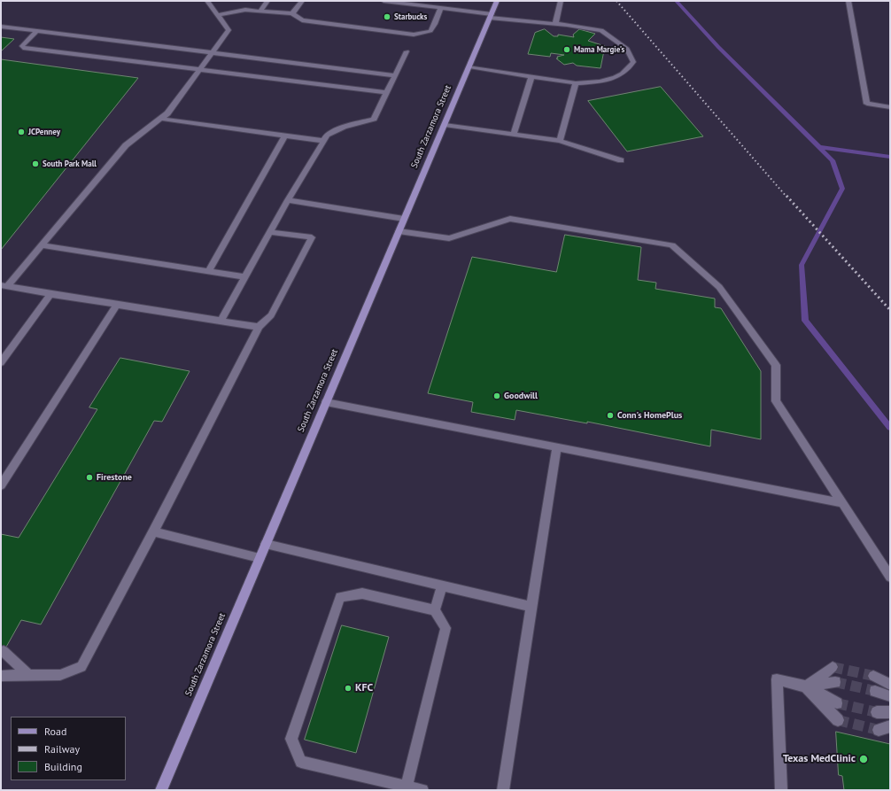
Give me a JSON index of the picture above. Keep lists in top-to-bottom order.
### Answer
{
  "streets": {
    "main road": ["South Zarzamora Street"]
  },
  "places": [
    "Starbucks",
    "Mama Margie's",
    "JCPenney",
    "South Park Mall",
    "Goodwill",
    "Conn's HomePlus",
    "Firestone",
    "KFC",
    "Texas MedClinic"
  ],
  "legend": ["Road", "Railway", "Building"]
}
